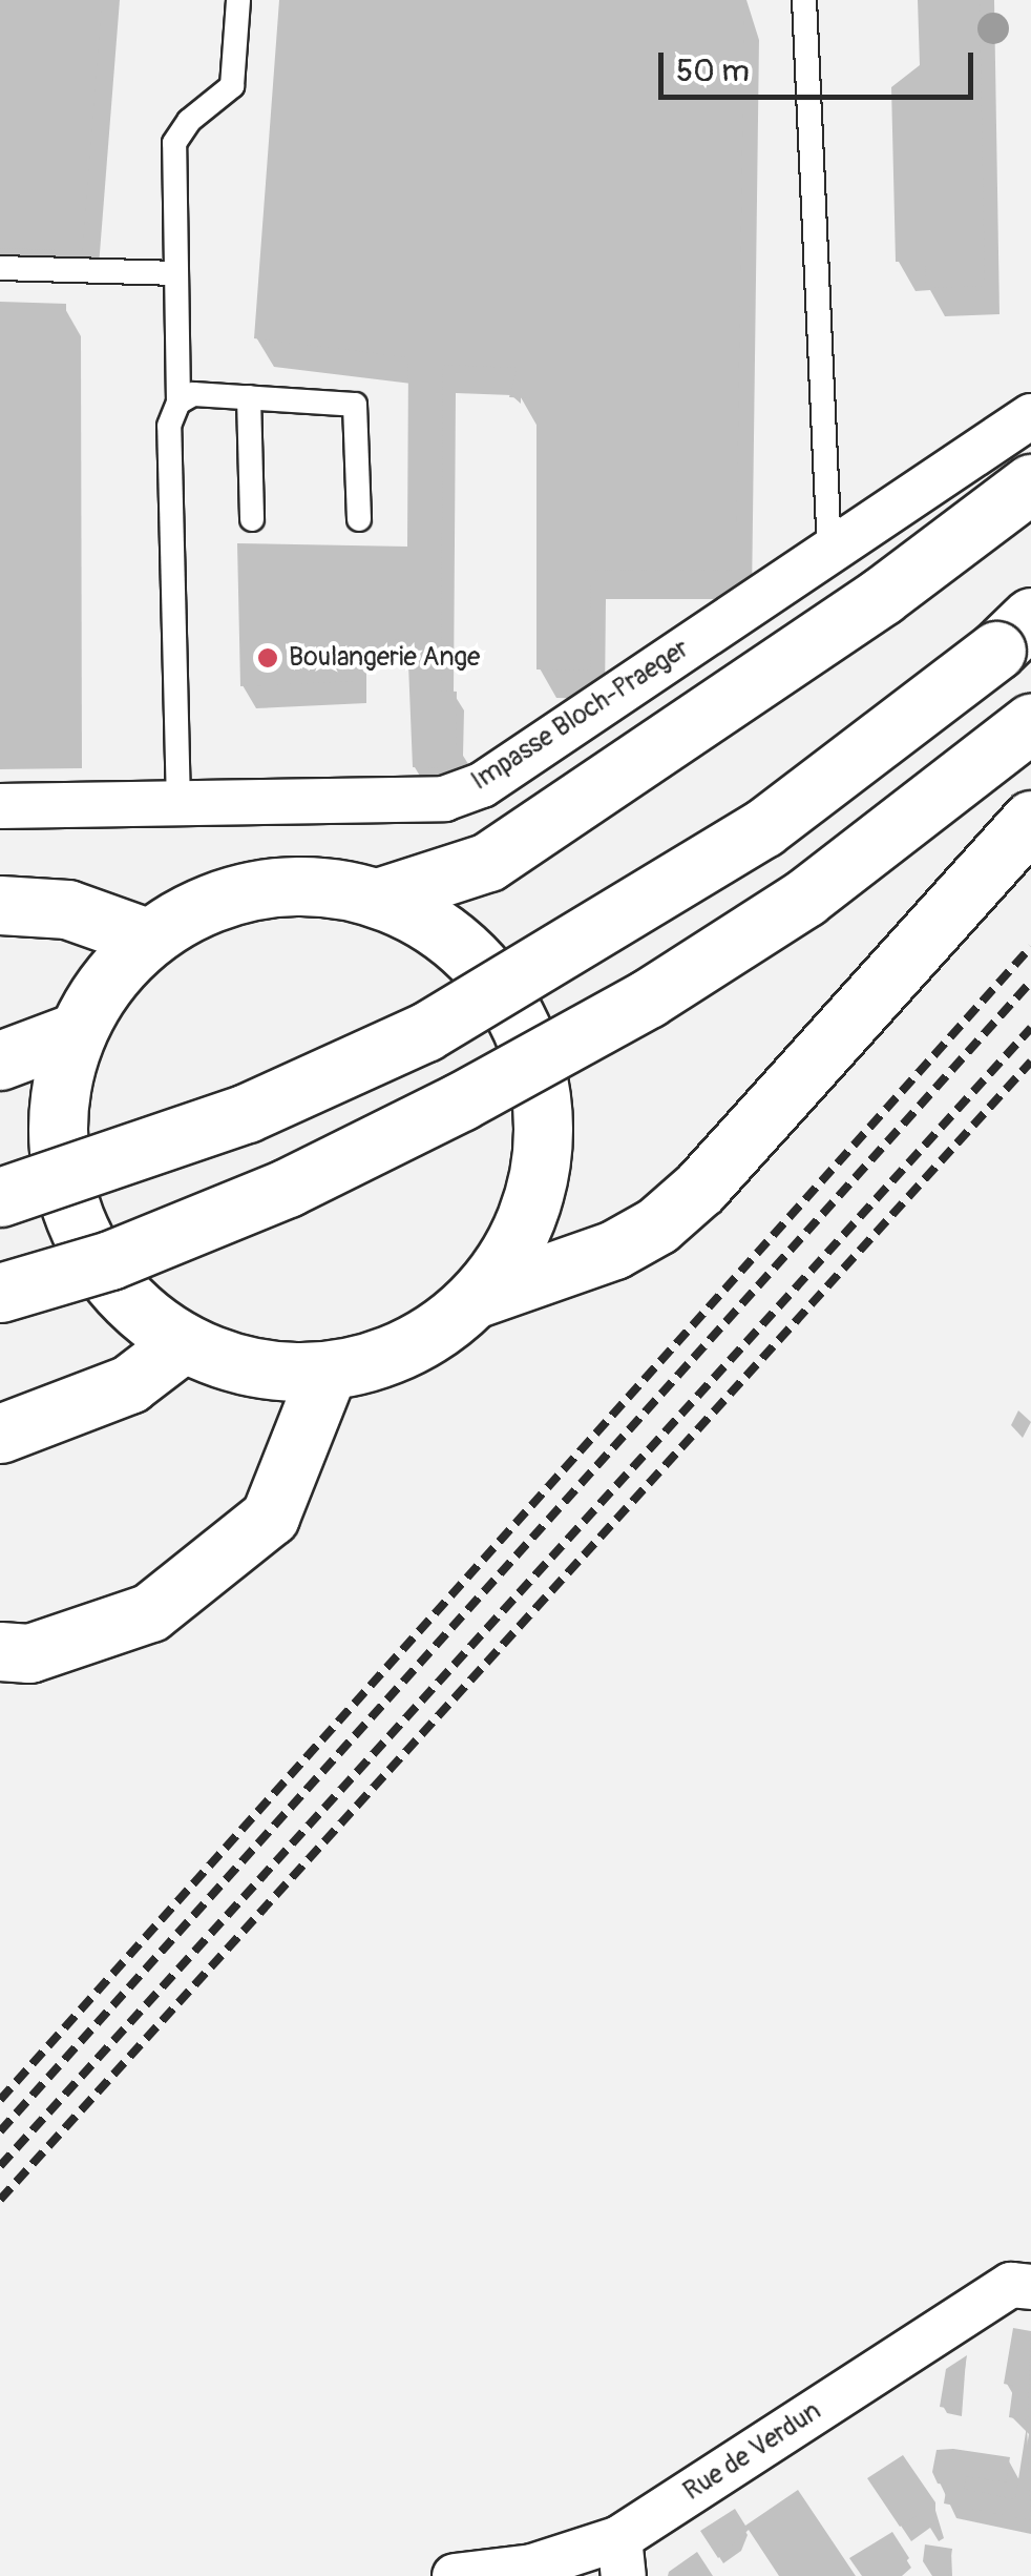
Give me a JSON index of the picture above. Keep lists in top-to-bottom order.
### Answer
{
  "streets": {
    "street": ["Impasse Bloch-Praeger", "Rue de Verdun"]
  },
  "places": ["Boulangerie Ange"],
  "scale_bar": "50 m"
}
